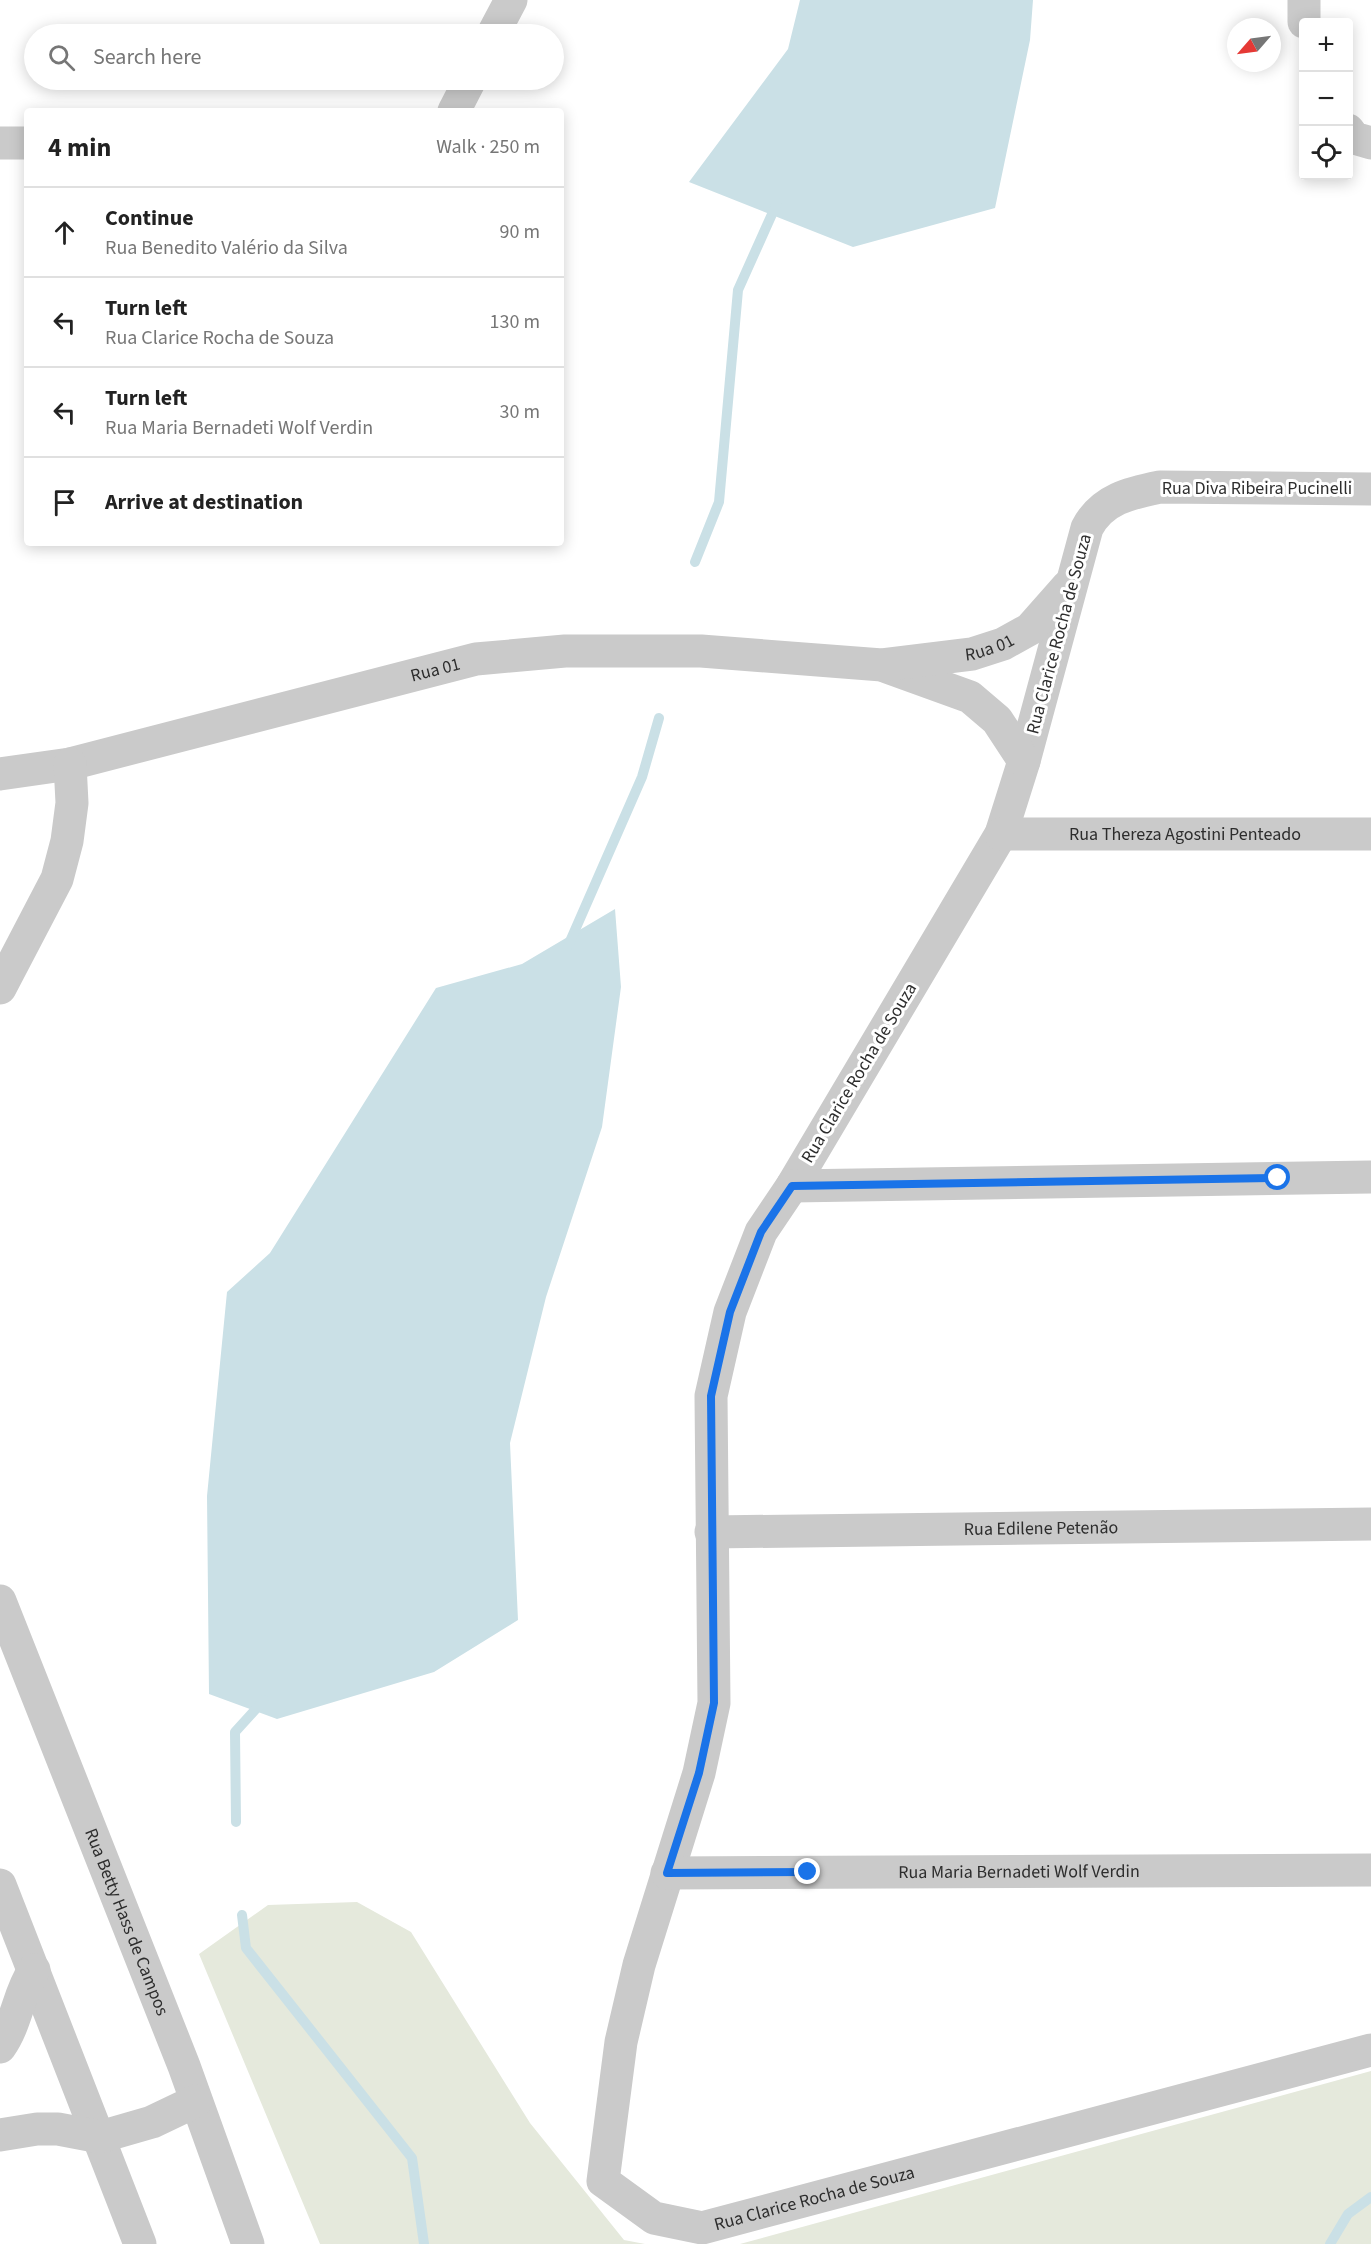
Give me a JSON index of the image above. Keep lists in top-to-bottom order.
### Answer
{
  "streets": {
    "street": [
      "Rua Diva Ribeira Pucinelli",
      "Rua Clarice Rocha de Souza",
      "Rua 01",
      "Rua Thereza Agostini Penteado",
      "Rua Edilene Petenão",
      "Rua Maria Bernadeti Wolf Verdin",
      "Rua Betty Hass de Campos"
    ]
  },
  "crossings": [
    ["Rua Diva Ribeira Pucinelli", "Rua Clarice Rocha de Souza"],
    ["Rua Clarice Rocha de Souza", "Rua 01"],
    ["Rua Clarice Rocha de Souza", "Rua Thereza Agostini Penteado"],
    ["Rua Clarice Rocha de Souza", "Rua Edilene Petenão"],
    ["Rua Clarice Rocha de Souza", "Rua Maria Bernadeti Wolf Verdin"]
  ],
  "north": "bottom left",
  "page": {
    "map_buttons": ["+", "−"],
    "search": "Search here",
    "heading": ["4 min", "Walk · 250 m"],
    "list": [
      ["Continue", "Rua Benedito Valério da Silva", "90 m"],
      ["Turn left", "Rua Clarice Rocha de Souza", "130 m"],
      ["Turn left", "Rua Maria Bernadeti Wolf Verdin", "30 m"],
      "Arrive at destination"
    ]
  }
}
